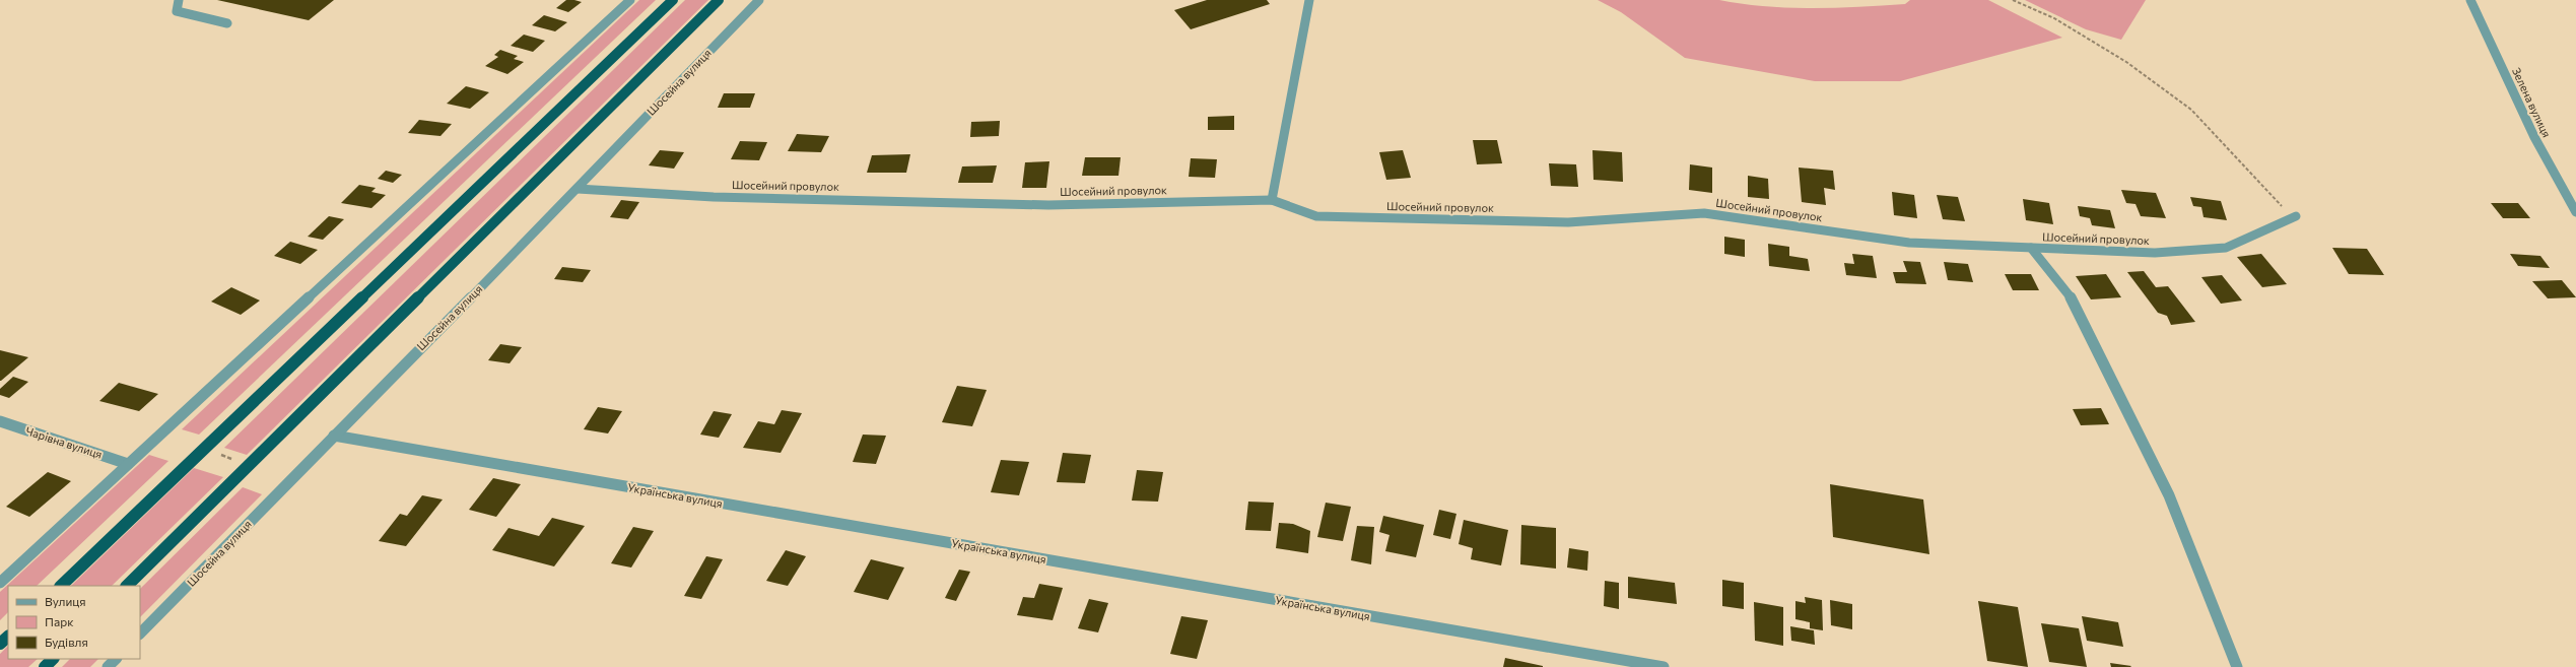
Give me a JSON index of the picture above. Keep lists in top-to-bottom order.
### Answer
{
  "streets": {
    "street": [
      "Шосейна вулиця",
      "Зелена вулиця",
      "Шосейний провулок",
      "Чарівна вулиця",
      "Українська вулиця"
    ]
  },
  "crossings": [
    ["Шосейна вулиця", "Шосейний провулок"],
    ["Шосейна вулиця", "Українська вулиця"]
  ],
  "legend": ["Вулиця", "Парк", "Будівля"]
}
